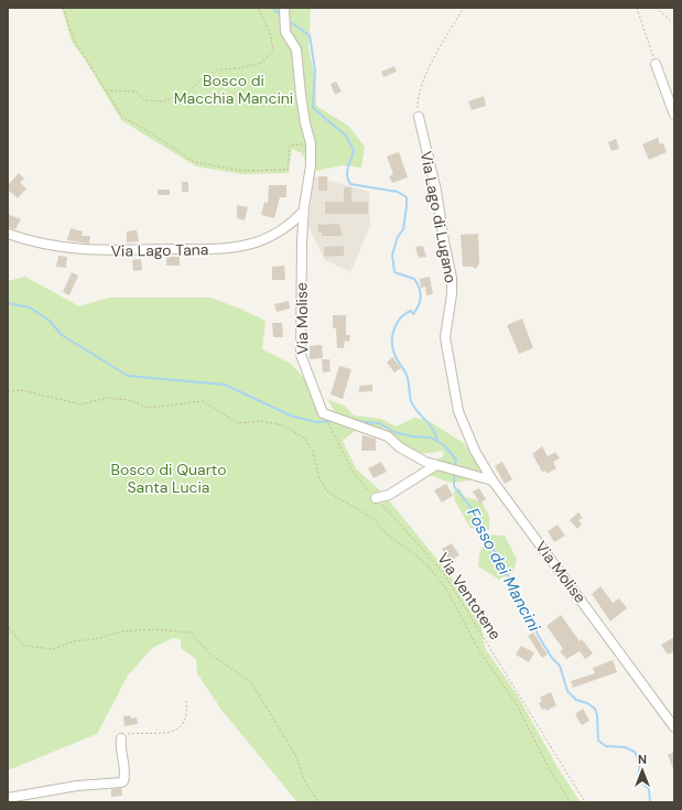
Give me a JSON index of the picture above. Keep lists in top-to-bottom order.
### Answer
{
  "streets": {
    "street": ["Via Lago di Lugano", "Via Lago Tana", "Via Molise"],
    "path": ["Via Ventotene"]
  },
  "crossings": [
    ["Via Lago di Lugano", "Via Molise"],
    ["Via Lago Tana", "Via Molise"],
    ["Via Molise", "Via Ventotene"]
  ],
  "water": ["Fosso dei Mancini"],
  "parks": ["Bosco di Macchia Mancini", "Bosco di Quarto Santa Lucia"],
  "north": "top"
}
